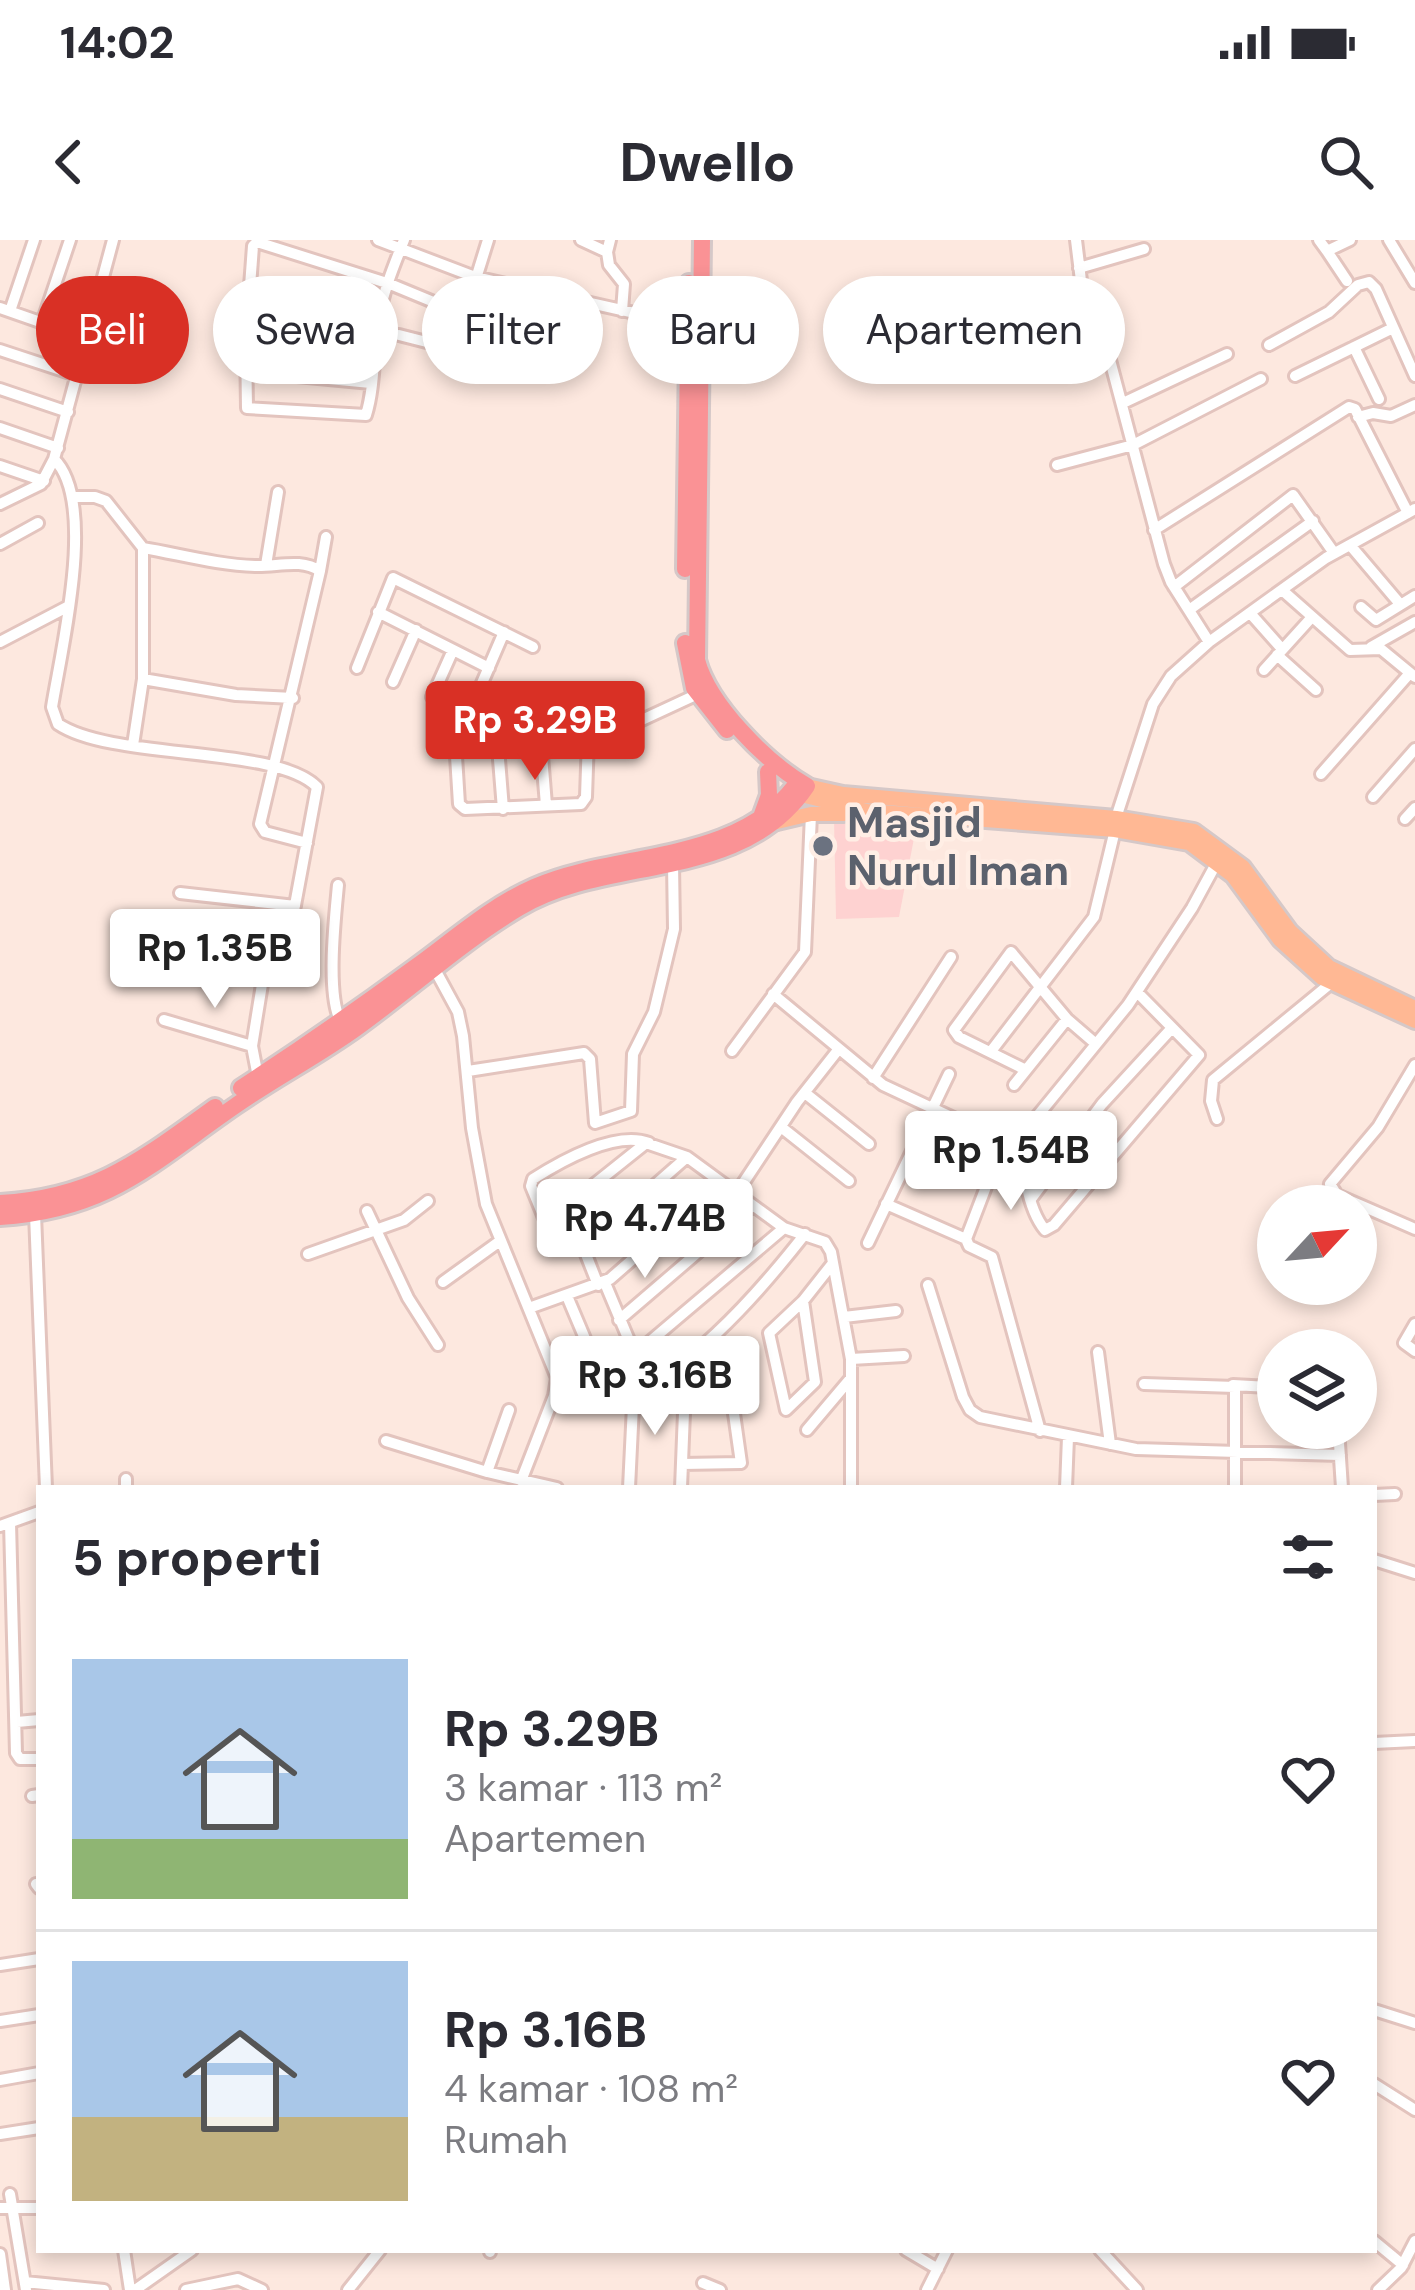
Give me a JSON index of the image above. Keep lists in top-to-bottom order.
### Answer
{
  "places": ["Masjid Nurul Iman"],
  "north": "top right",
  "page": {
    "status": "14:02",
    "header": "Dwello",
    "chip": [
      "Beli",
      "Sewa",
      "Filter",
      "Baru",
      "Apartemen"
    ],
    "price": [
      "Rp 3.29B",
      "Rp 1.35B",
      "Rp 1.54B",
      "Rp 4.74B",
      "Rp 3.16B"
    ],
    "heading": "5 properti",
    "list": [
      {
        "name": "Rp 3.29B",
        "note": "3 kamar · 113 m² · Apartemen"
      },
      {
        "name": "Rp 3.16B",
        "note": "4 kamar · 108 m² · Rumah"
      }
    ]
  }
}
